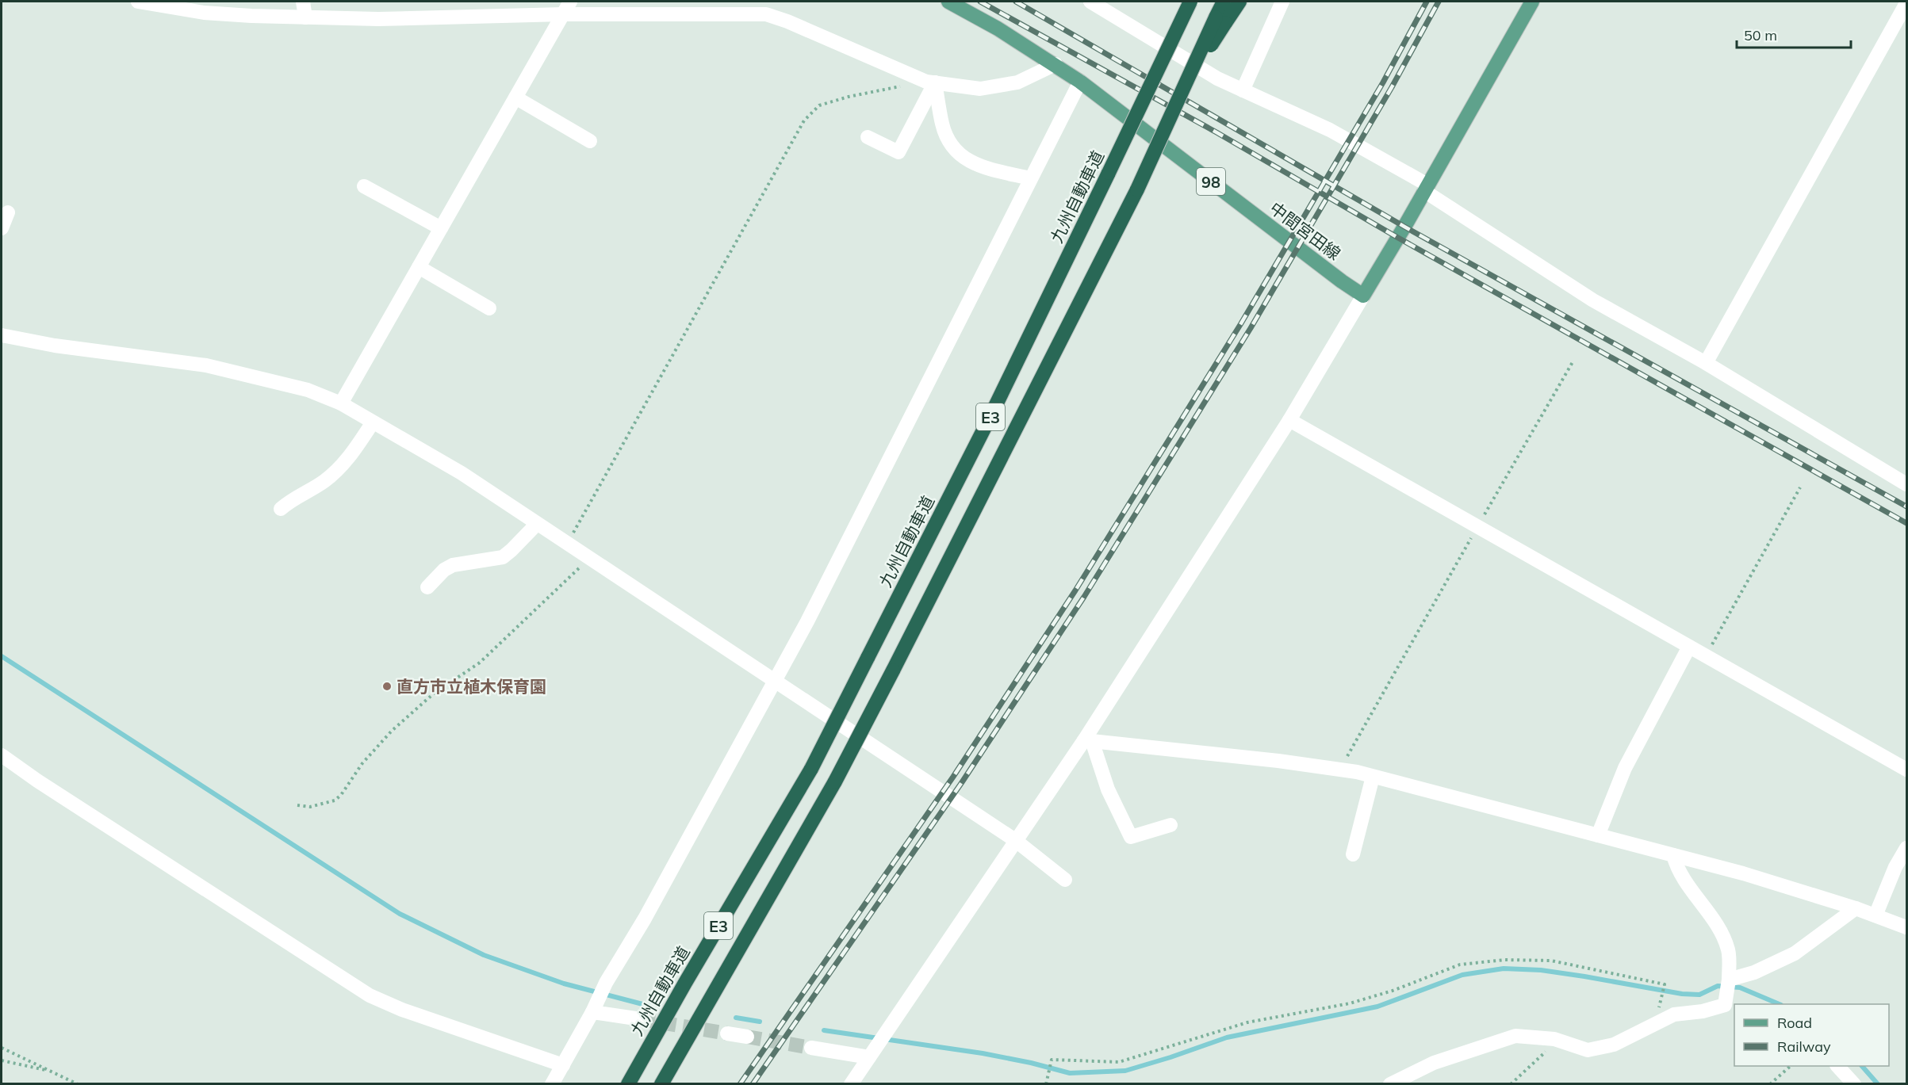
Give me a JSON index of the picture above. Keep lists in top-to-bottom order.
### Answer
{
  "streets": {
    "highway": ["九州自動車道", "E3"],
    "main road": ["98", "中間宮田線"]
  },
  "places": ["直方市立植木保育園"],
  "legend": ["Road", "Railway"],
  "scale_bar": "50 m"
}
